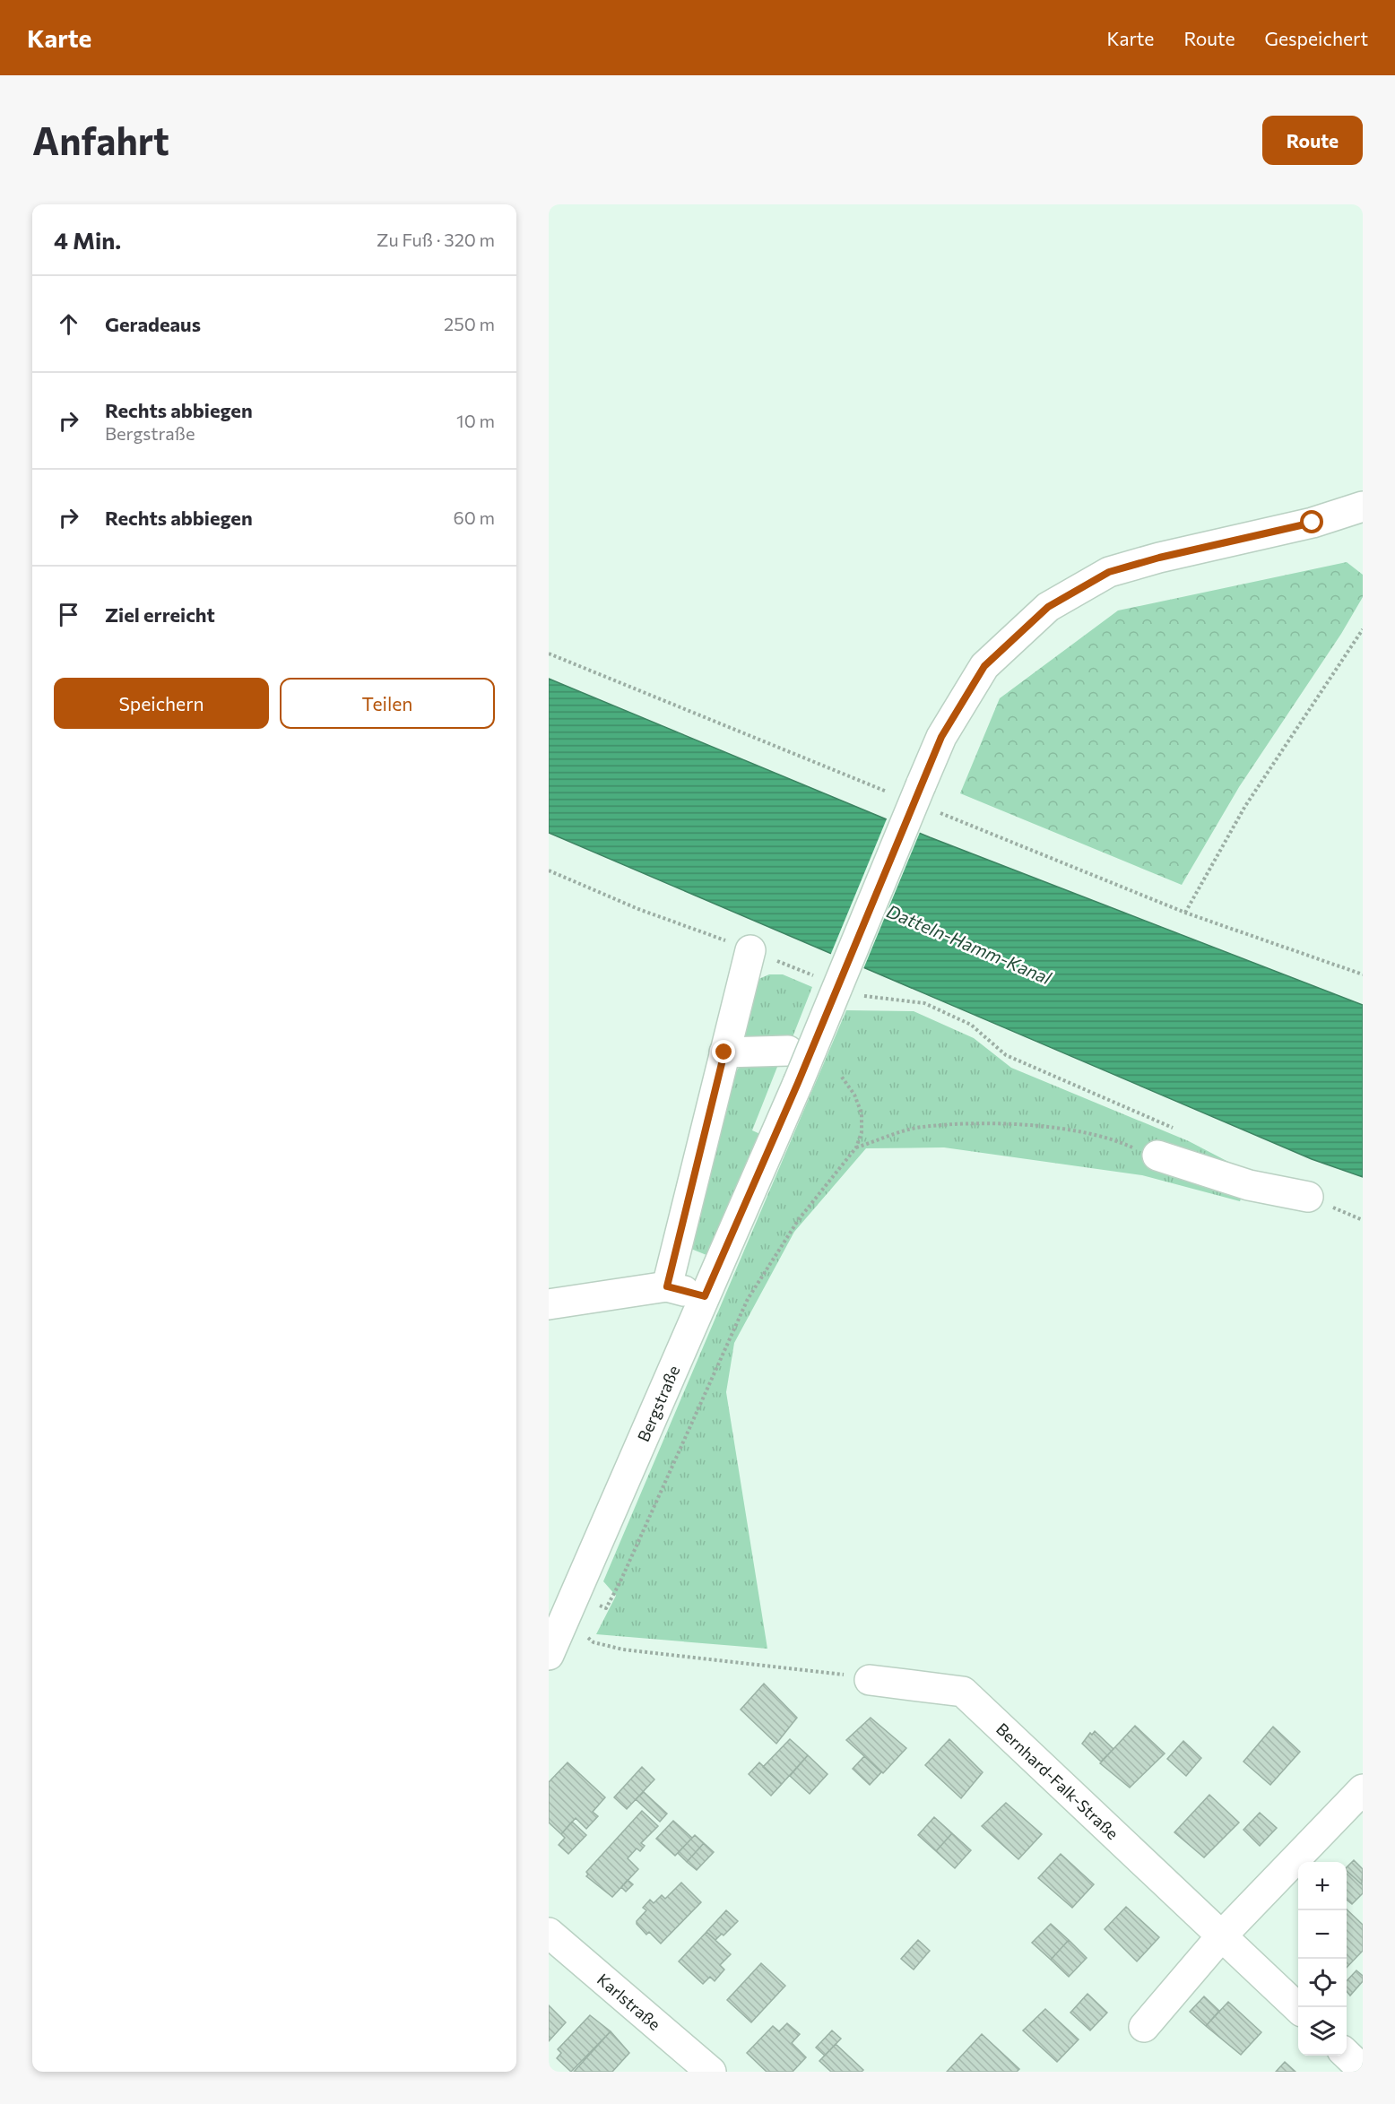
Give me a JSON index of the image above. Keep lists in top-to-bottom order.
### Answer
{
  "streets": {
    "street": ["Bergstraße", "Bernhard-Falk-Straße", "Karlstraße"]
  },
  "water": ["Datteln-Hamm-Kanal"],
  "page": {
    "header": "Karte",
    "nav": ["Karte", "Route", "Gespeichert"],
    "buttons": [
      "Route",
      ["Speichern", "Teilen"]
    ],
    "title": "Anfahrt",
    "heading": ["4 Min.", "Zu Fuß · 320 m"],
    "list": [
      ["Geradeaus", "250 m"],
      ["Rechts abbiegen", "Bergstraße", "10 m"],
      ["Rechts abbiegen", "60 m"],
      "Ziel erreicht"
    ],
    "map_buttons": ["+", "−"]
  }
}
